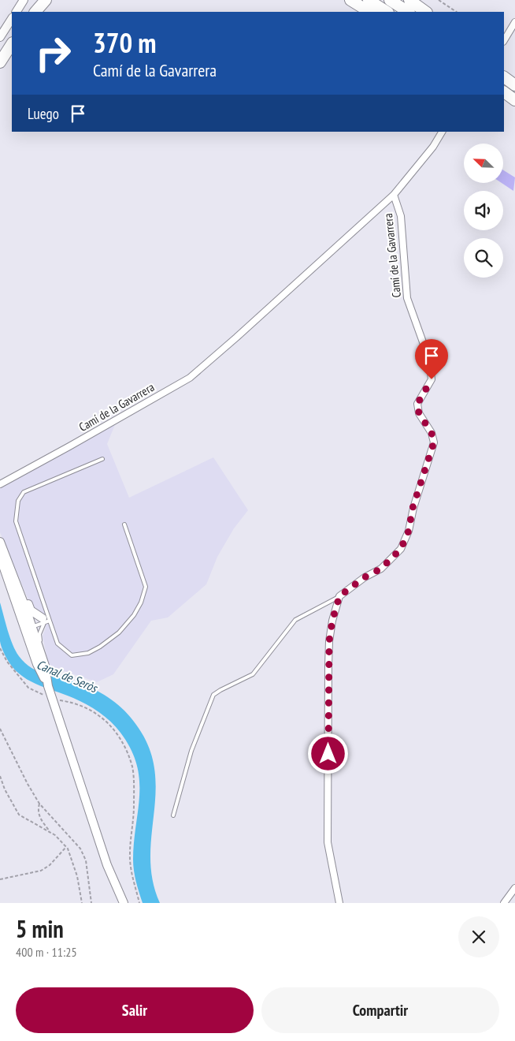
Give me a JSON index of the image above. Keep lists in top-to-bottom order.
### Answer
{
  "streets": {
    "street": ["Camí de la Gavarrera"]
  },
  "water": ["Canal de Seròs"],
  "north": "top left",
  "page": {
    "turn": ["370 m", "Camí de la Gavarrera"],
    "then": "Luego",
    "heading": ["5 min", "400 m · 11:25"],
    "buttons": ["Salir", "Compartir"]
  }
}
